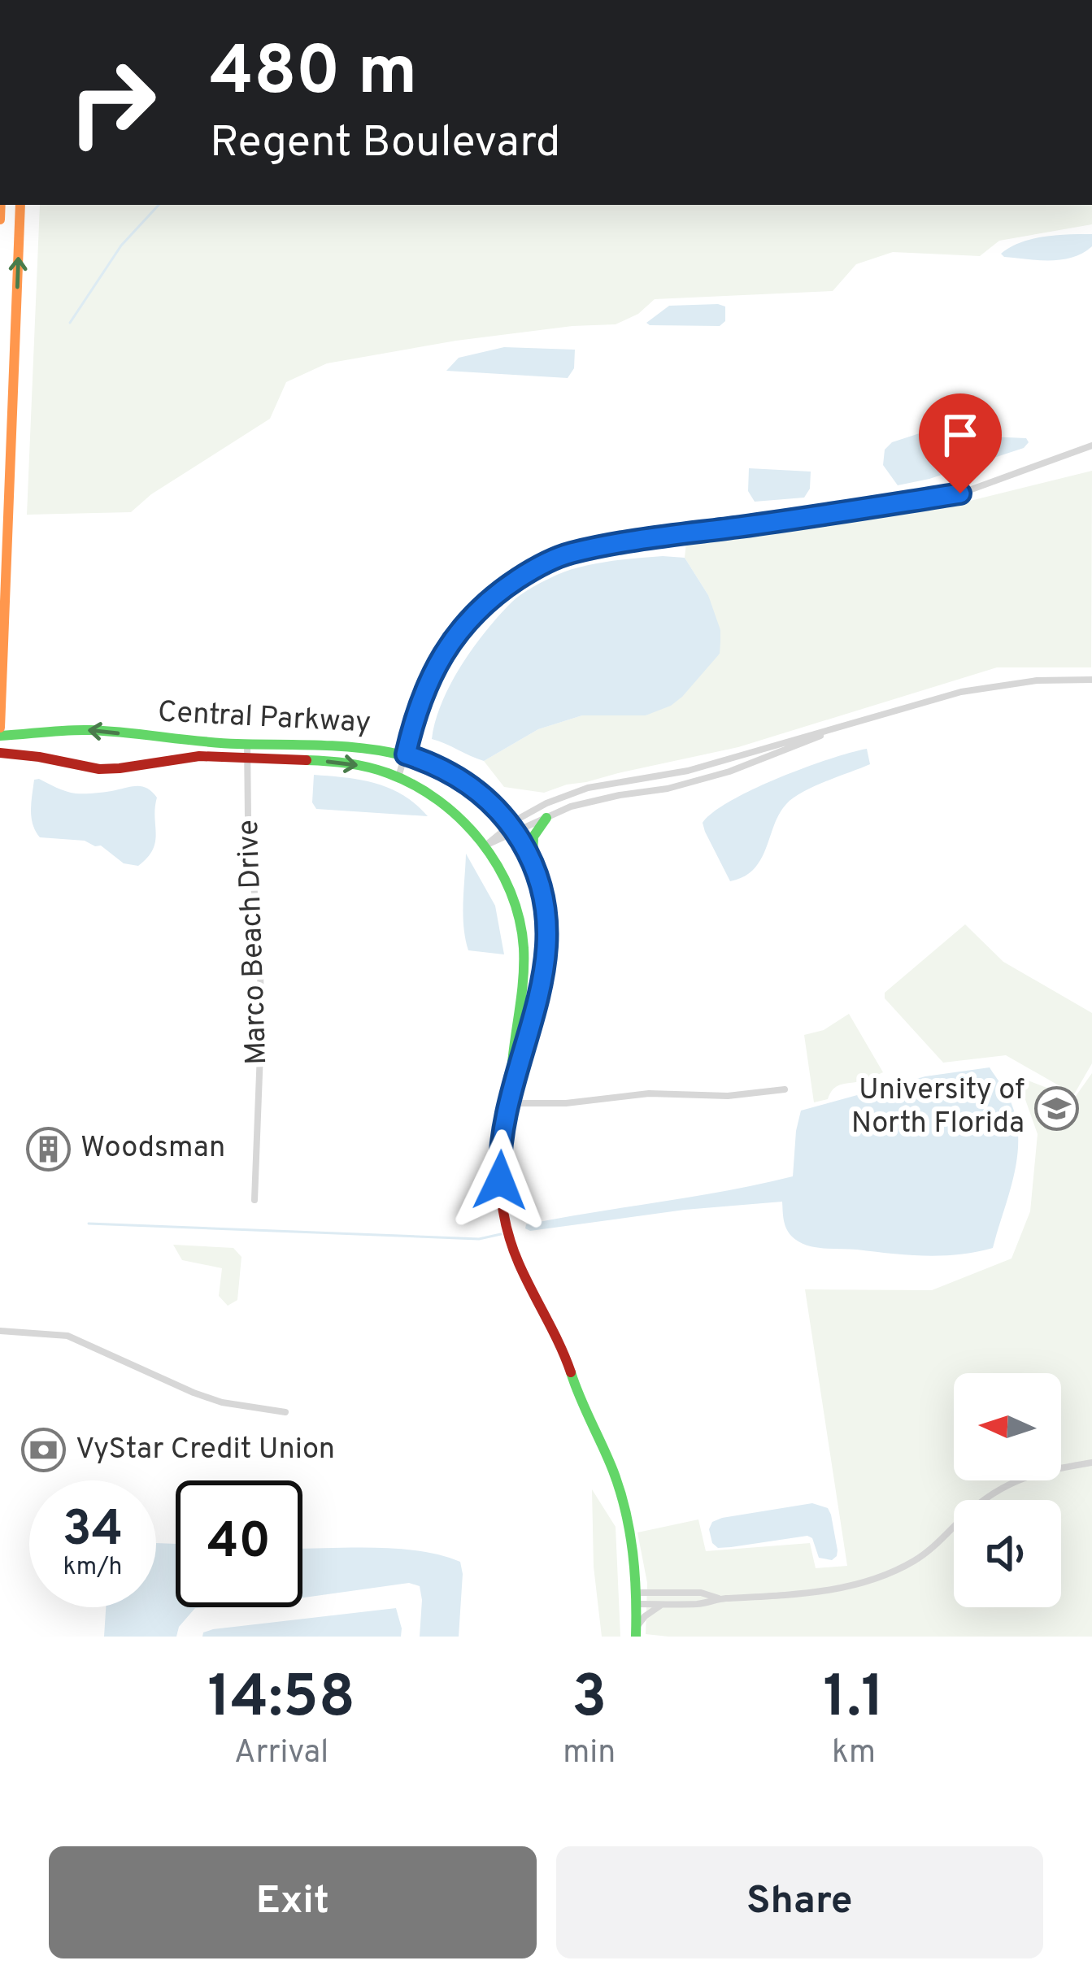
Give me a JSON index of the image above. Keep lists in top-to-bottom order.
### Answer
{
  "streets": {
    "main road": ["Central Parkway"],
    "street": ["Marco Beach Drive"]
  },
  "crossings": [
    ["Central Parkway", "Marco Beach Drive"]
  ],
  "places": {
    "school or university": ["University of North Florida"],
    "building": ["Woodsman"],
    "bank": ["VyStar Credit Union"]
  },
  "north": "left",
  "page": {
    "turn": ["480 m", "Regent Boulevard"],
    "speed": "34 km/h",
    "limit": "40",
    "eta": [
      "14:58",
      "Arrival",
      "3",
      "min",
      "1.1",
      "km"
    ],
    "buttons": ["Exit", "Share"]
  }
}
